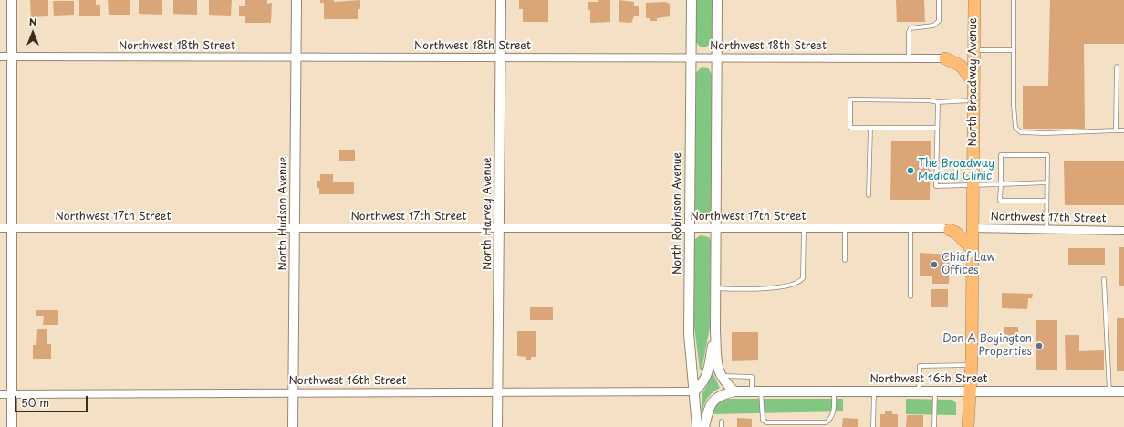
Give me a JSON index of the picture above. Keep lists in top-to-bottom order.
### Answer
{
  "streets": {
    "main road": ["North Broadway Avenue"],
    "street": [
      "Northwest 18th Street",
      "North Hudson Avenue",
      "North Harvey Avenue",
      "North Robinson Avenue",
      "Northwest 17th Street",
      "Northwest 16th Street"
    ]
  },
  "crossings": [
    ["Northwest 18th Street", "North Hudson Avenue"],
    ["Northwest 18th Street", "North Harvey Avenue"],
    ["Northwest 18th Street", "North Robinson Avenue"],
    ["North Broadway Avenue", "Northwest 17th Street"],
    ["North Broadway Avenue", "Northwest 16th Street"],
    ["North Hudson Avenue", "Northwest 17th Street"],
    ["North Hudson Avenue", "Northwest 16th Street"],
    ["North Harvey Avenue", "Northwest 17th Street"],
    ["North Harvey Avenue", "Northwest 16th Street"],
    ["North Robinson Avenue", "Northwest 17th Street"],
    ["North Robinson Avenue", "Northwest 16th Street"]
  ],
  "places": ["The Broadway Medical Clinic", "Chiaf Law Offices", "Don A Boyington Properties"],
  "scale_bar": "50 m",
  "north": "top"
}
